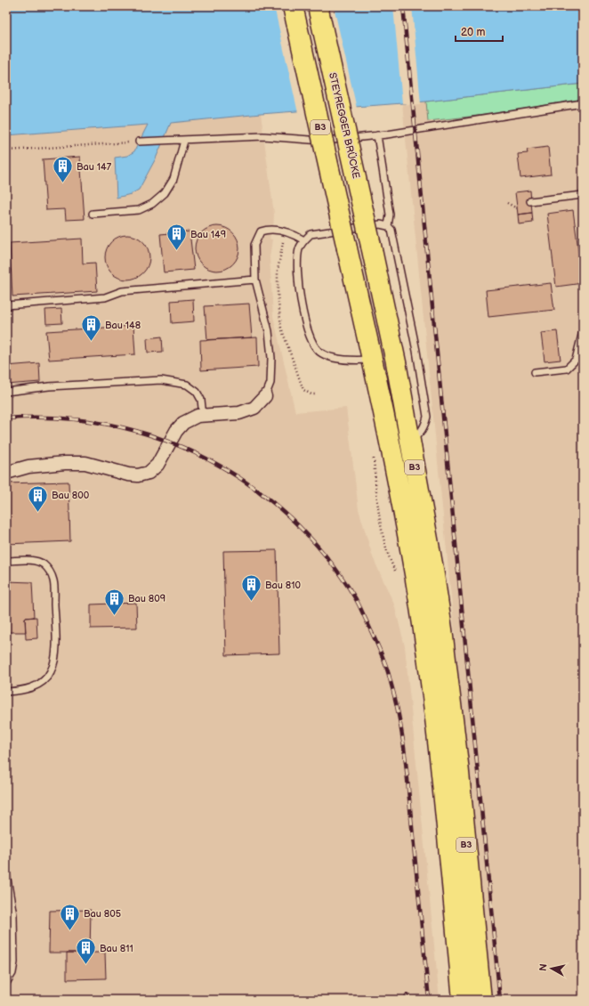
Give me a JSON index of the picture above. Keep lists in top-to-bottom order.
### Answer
{
  "streets": {
    "main road": ["STEYREGGER BRÜCKE", "B3"]
  },
  "crossings": [
    ["STEYREGGER BRÜCKE", "B3"]
  ],
  "places": {
    "building": [
      "Bau 147",
      "Bau 149",
      "Bau 148",
      "Bau 800",
      "Bau 810",
      "Bau 809",
      "Bau 805",
      "Bau 811"
    ]
  },
  "scale_bar": "20 m",
  "north": "left"
}
